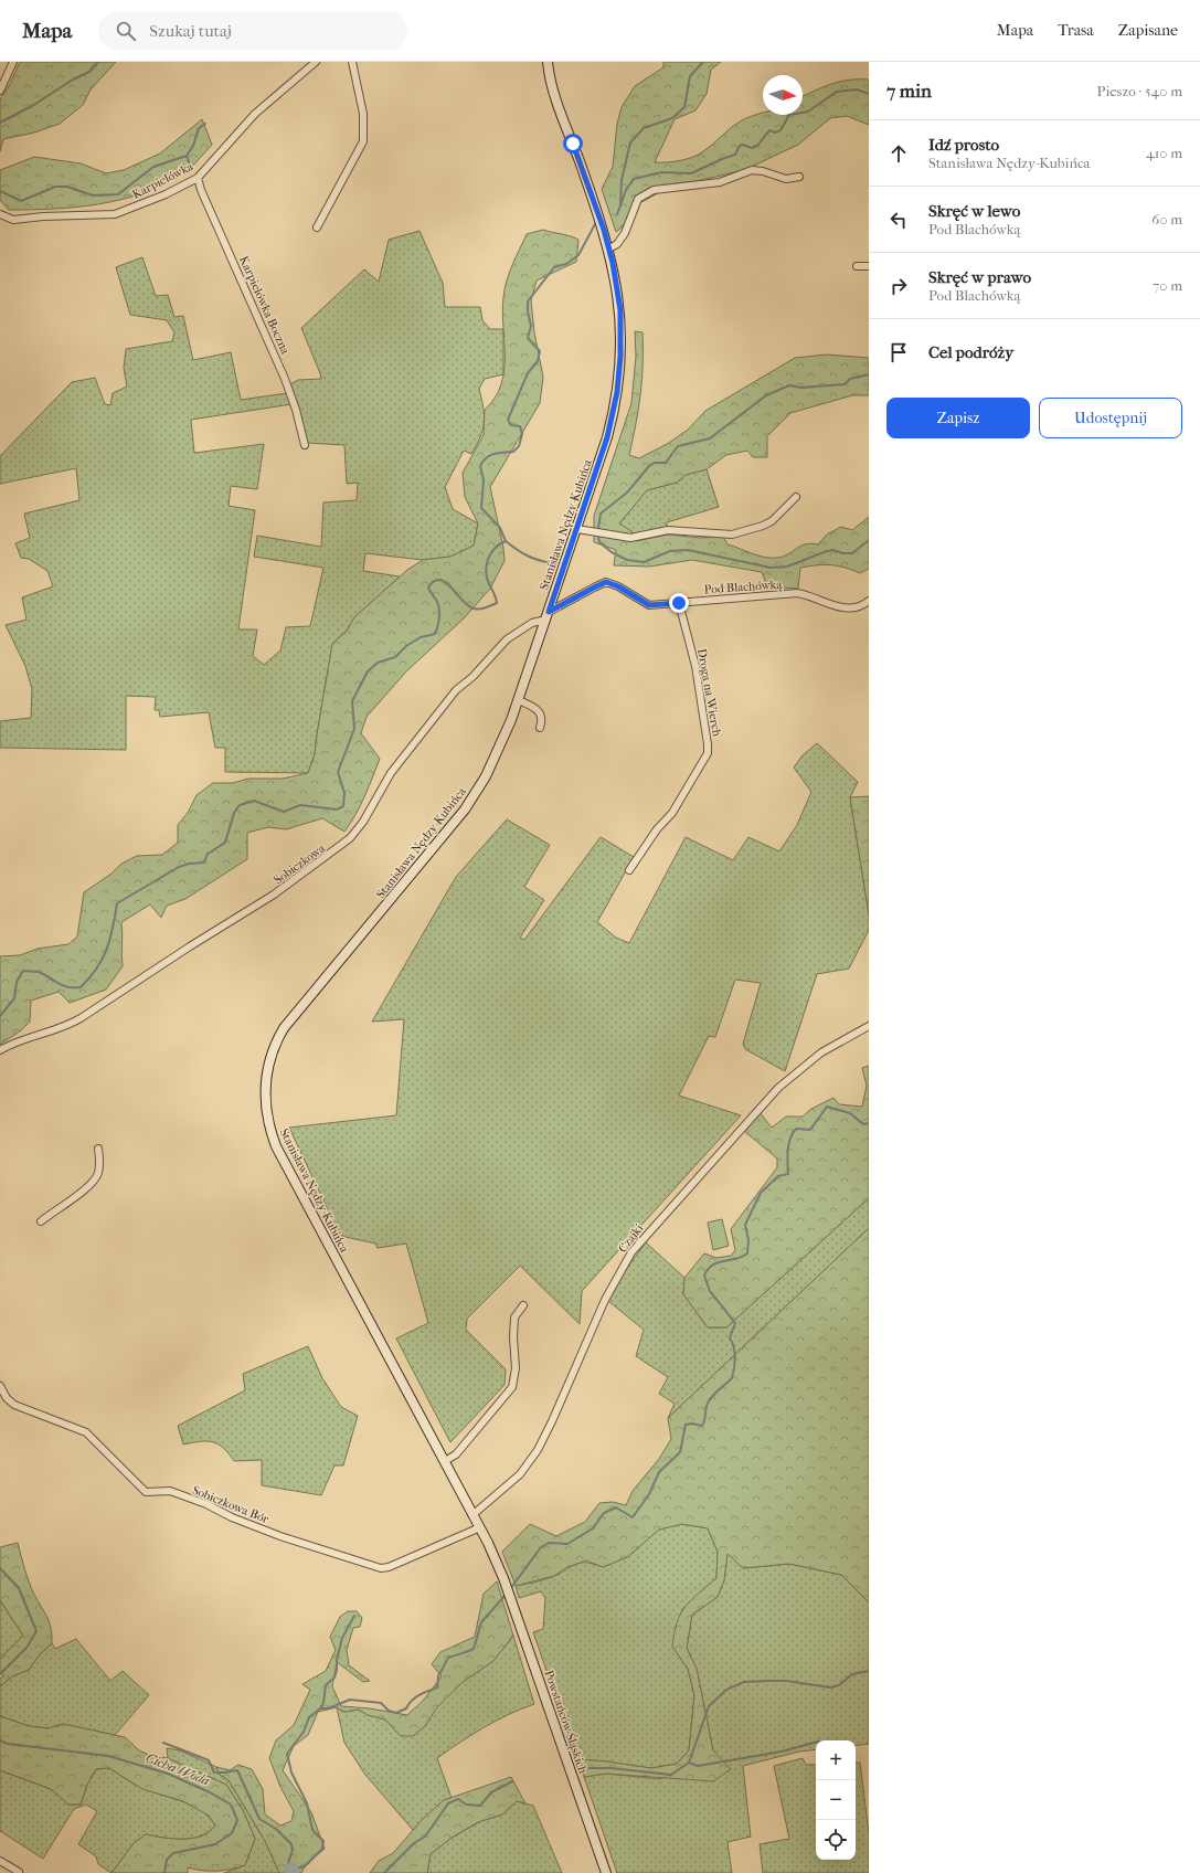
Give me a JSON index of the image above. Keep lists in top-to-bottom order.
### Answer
{
  "streets": {
    "street": [
      "Karpielówka",
      "Karpielówka Boczna",
      "Stanisława Nędzy-Kubińca",
      "Pod Blachówką",
      "Droga na Wierch",
      "Sobiczkowa",
      "Czajki",
      "Sobiczkowa Bór",
      "Powstańców Śląskich"
    ]
  },
  "crossings": [
    ["Karpielówka", "Karpielówka Boczna"],
    ["Stanisława Nędzy-Kubińca", "Pod Blachówką"],
    ["Stanisława Nędzy-Kubińca", "Sobiczkowa"],
    ["Stanisława Nędzy-Kubińca", "Czajki"],
    ["Stanisława Nędzy-Kubińca", "Sobiczkowa Bór"],
    ["Stanisława Nędzy-Kubińca", "Powstańców Śląskich"],
    ["Pod Blachówką", "Droga na Wierch"],
    ["Pod Blachówką", "Sobiczkowa"]
  ],
  "water": ["Cicha Woda"],
  "north": "right",
  "page": {
    "header": "Mapa",
    "search": "Szukaj tutaj",
    "nav": ["Mapa", "Trasa", "Zapisane"],
    "heading": ["7 min", "Pieszo · 540 m"],
    "list": [
      ["Idź prosto", "Stanisława Nędzy-Kubińca", "410 m"],
      ["Skręć w lewo", "Pod Blachówką", "60 m"],
      ["Skręć w prawo", "Pod Blachówką", "70 m"],
      "Cel podróży"
    ],
    "buttons": ["Zapisz", "Udostępnij"],
    "map_buttons": ["+", "−"]
  }
}
